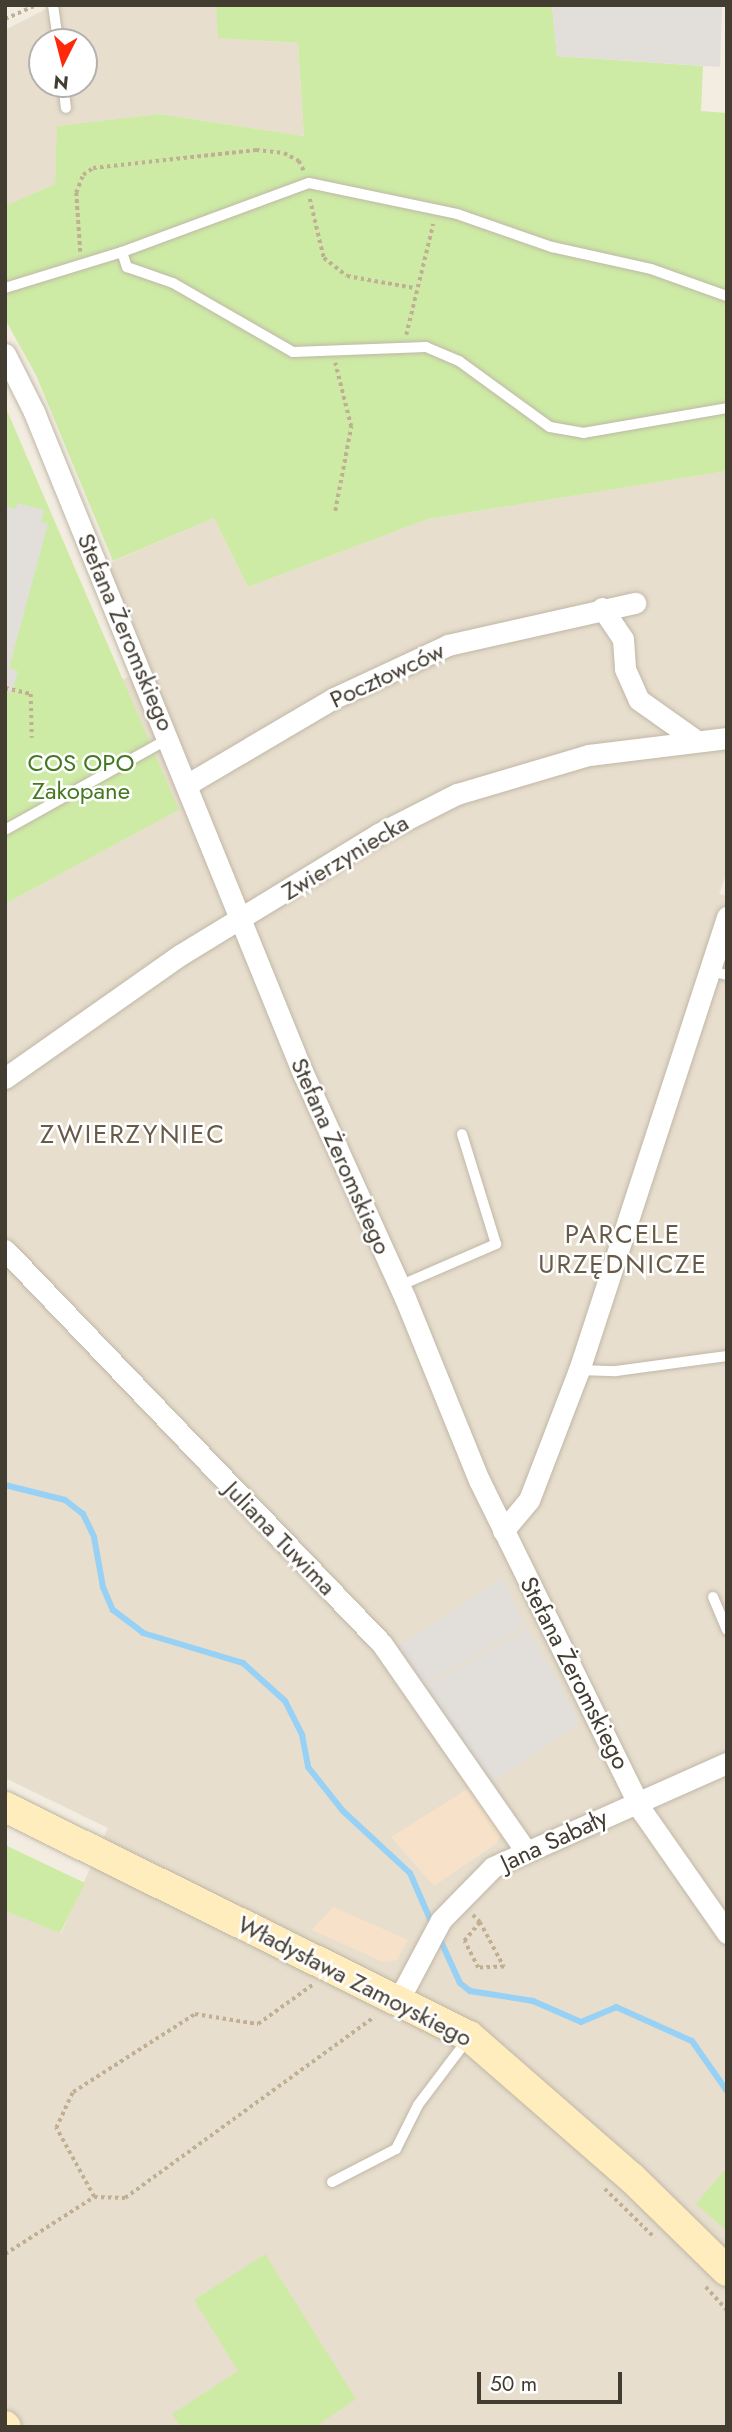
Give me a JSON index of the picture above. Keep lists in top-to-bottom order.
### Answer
{
  "streets": {
    "street": [
      "Stefana Żeromskiego",
      "Pocztowców",
      "Zwierzyniecka",
      "Juliana Tuwima",
      "Jana Sabały",
      "Władysława Zamoyskiego"
    ]
  },
  "crossings": [
    ["Stefana Żeromskiego", "Pocztowców"],
    ["Stefana Żeromskiego", "Zwierzyniecka"],
    ["Stefana Żeromskiego", "Jana Sabały"],
    ["Juliana Tuwima", "Jana Sabały"],
    ["Jana Sabały", "Władysława Zamoyskiego"]
  ],
  "districts": ["ZWIERZYNIEC", "PARCELE URZĘDNICZE"],
  "parks": ["COS OPO Zakopane"],
  "scale_bar": "50 m",
  "north": "bottom"
}
